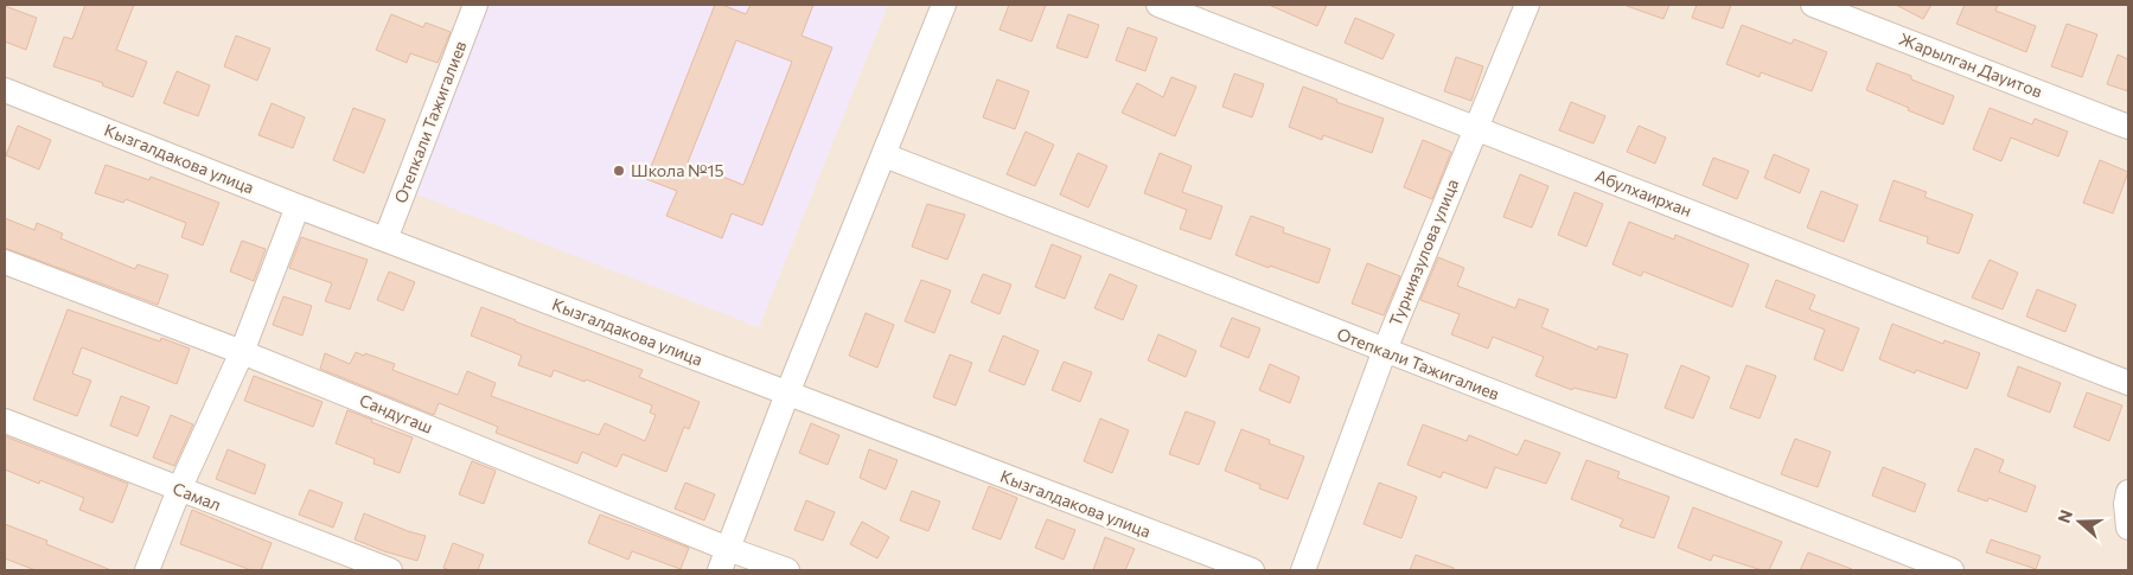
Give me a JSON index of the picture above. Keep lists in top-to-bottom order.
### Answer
{
  "streets": {
    "street": [
      "Жарылган Дауитов",
      "Отепкали Тажигалиев",
      "Кызгалдакова улица",
      "Абулхаирхан",
      "Турниязулова улица",
      "Сандугаш",
      "Самал"
    ]
  },
  "crossings": [
    ["Отепкали Тажигалиев", "Кызгалдакова улица"],
    ["Отепкали Тажигалиев", "Турниязулова улица"],
    ["Абулхаирхан", "Турниязулова улица"]
  ],
  "places": ["Школа №15"],
  "north": "left"
}
